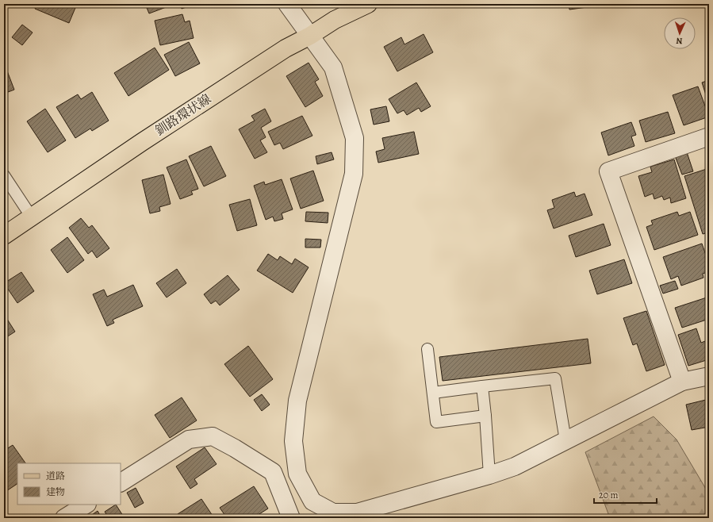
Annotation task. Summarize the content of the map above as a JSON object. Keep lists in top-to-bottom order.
{
  "streets": {
    "main road": ["釧路環状線"]
  },
  "legend": ["道路", "建物"],
  "scale_bar": "20 m",
  "north": "bottom"
}
